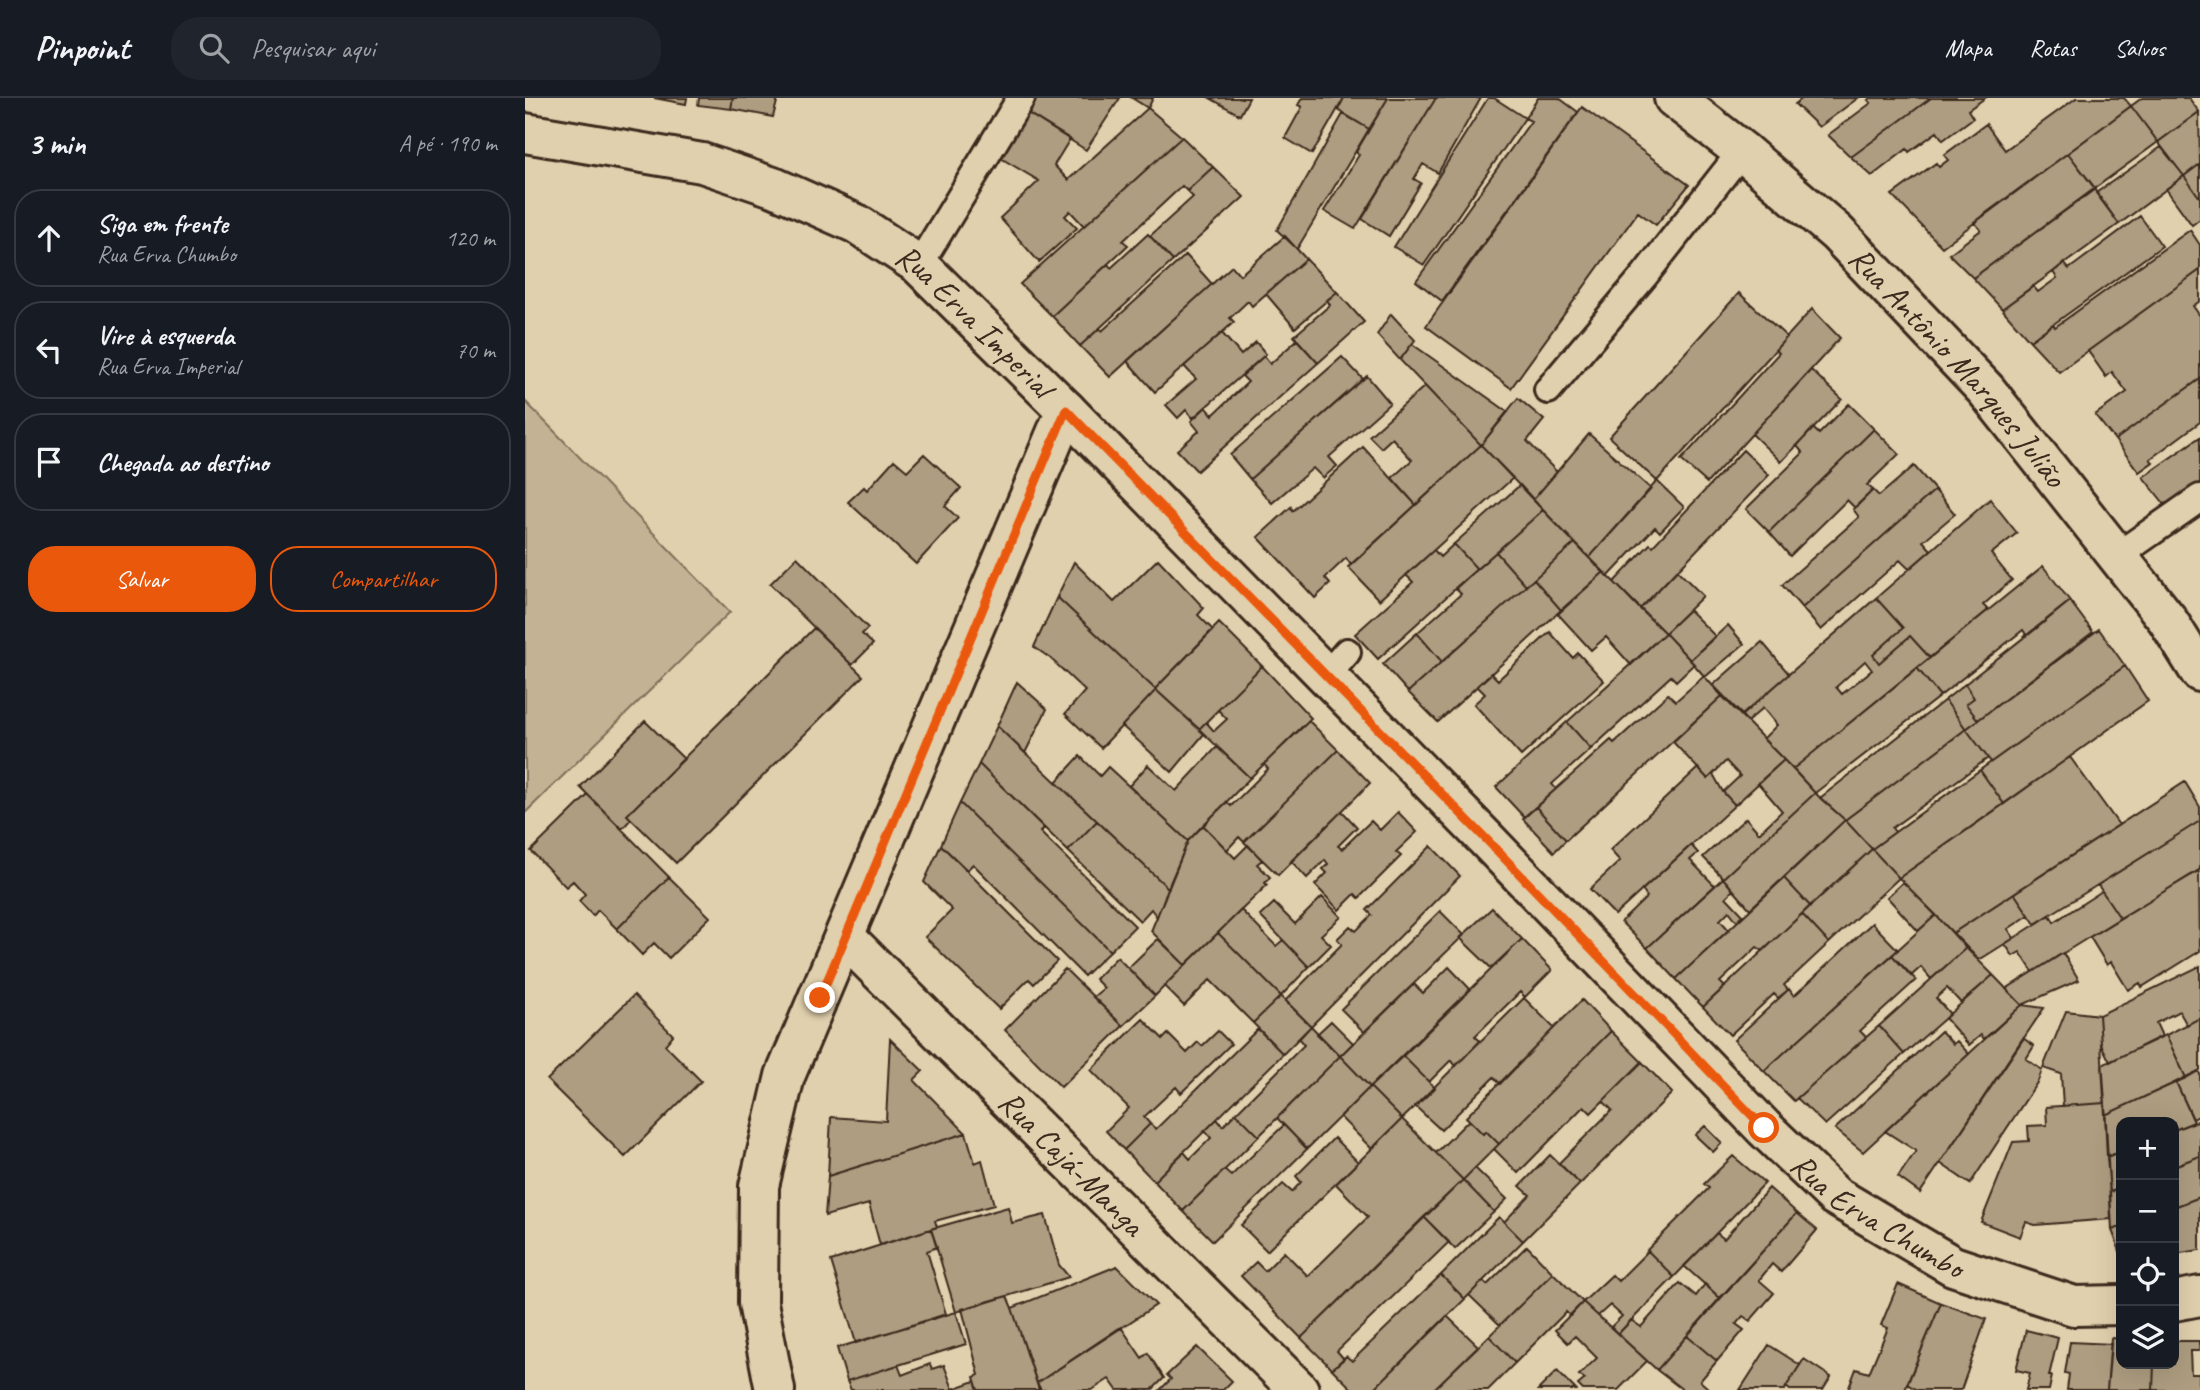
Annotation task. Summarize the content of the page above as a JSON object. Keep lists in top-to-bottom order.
{
  "streets": {
    "street": [
      "Rua Erva Imperial",
      "Rua Antônio Marques Julião",
      "Rua Cajá-Manga",
      "Rua Erva Chumbo"
    ]
  },
  "crossings": [
    ["Rua Erva Imperial", "Rua Cajá-Manga"],
    ["Rua Erva Imperial", "Rua Erva Chumbo"]
  ],
  "page": {
    "header": "Pinpoint",
    "search": "Pesquisar aqui",
    "nav": ["Mapa", "Rotas", "Salvos"],
    "heading": ["3 min", "A pé · 190 m"],
    "list": [
      ["Siga em frente", "Rua Erva Chumbo", "120 m"],
      ["Vire à esquerda", "Rua Erva Imperial", "70 m"],
      "Chegada ao destino"
    ],
    "buttons": ["Salvar", "Compartilhar"],
    "map_buttons": ["+", "−"]
  }
}
